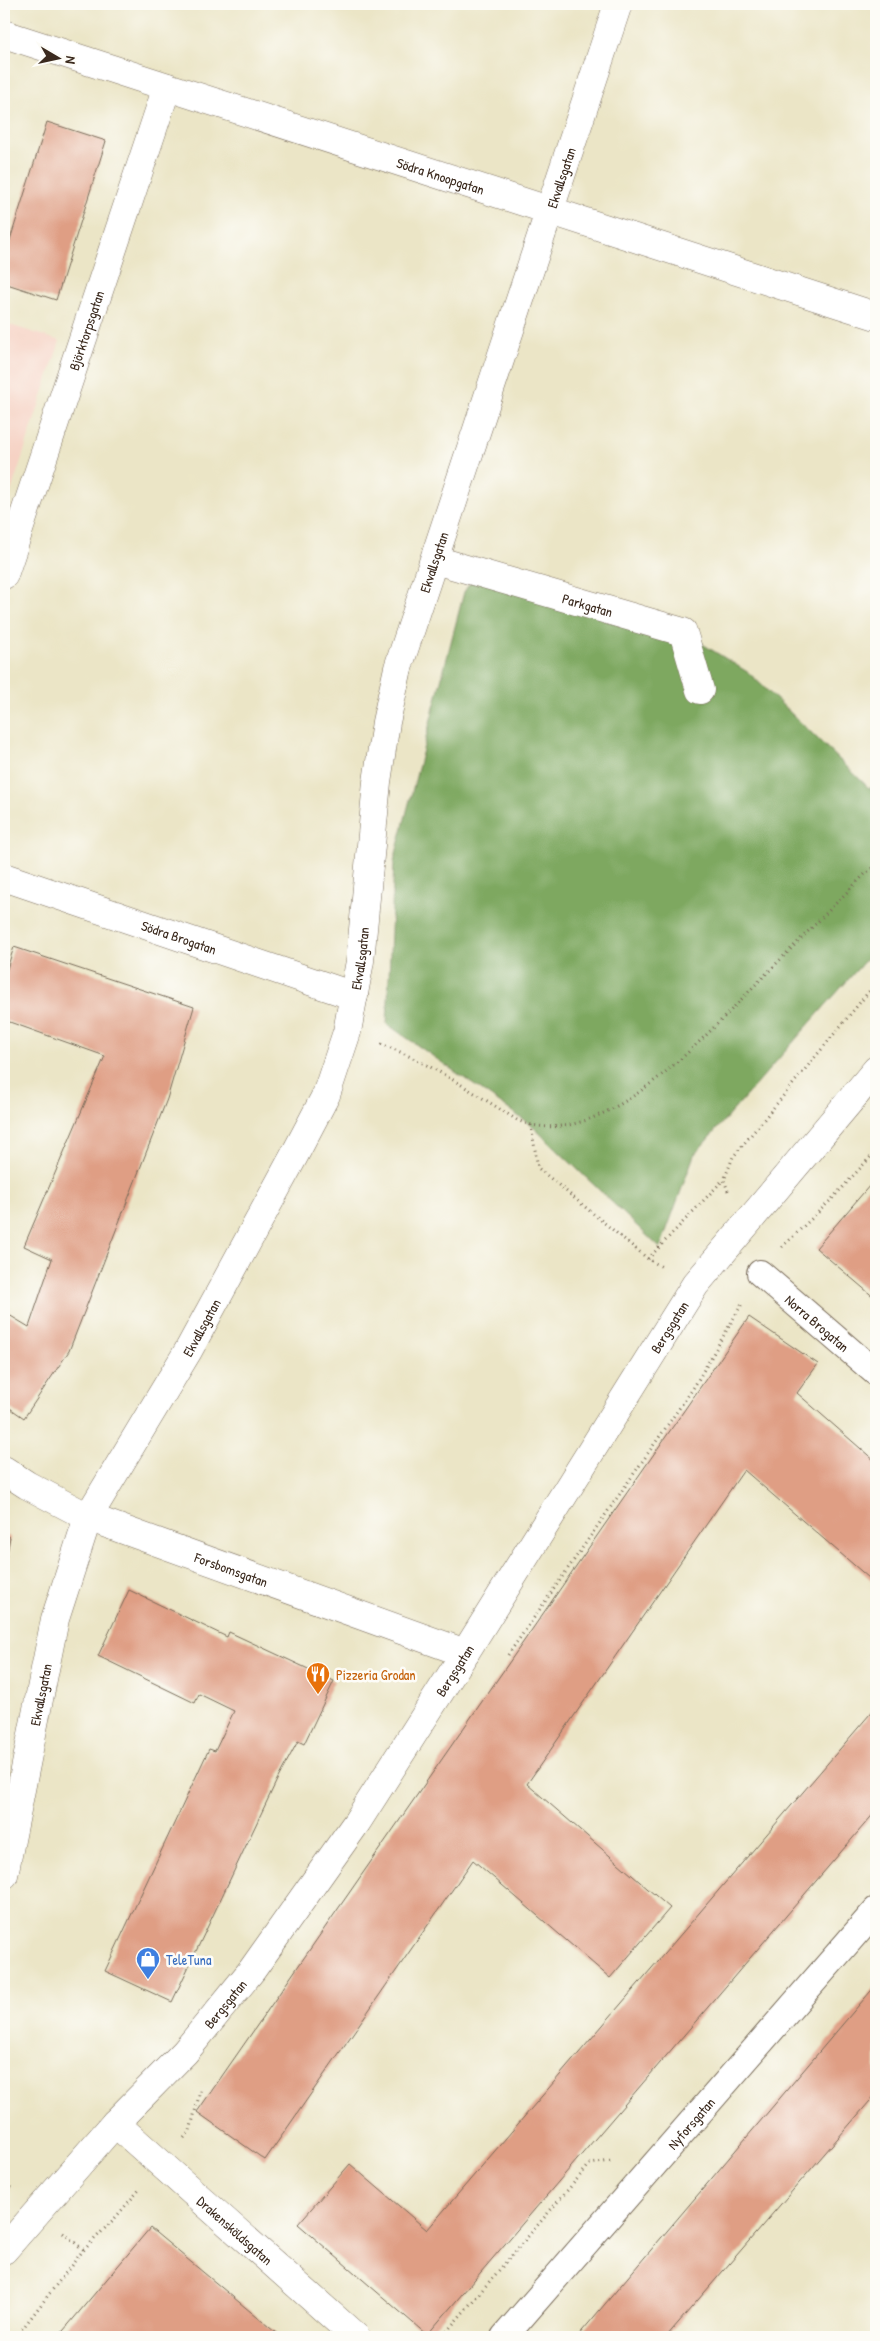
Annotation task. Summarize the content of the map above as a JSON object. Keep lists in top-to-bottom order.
{
  "streets": {
    "street": [
      "Södra Knoopgatan",
      "Ekvallsgatan",
      "Björktorpsgatan",
      "Parkgatan",
      "Södra Brogatan",
      "Norra Brogatan",
      "Bergsgatan",
      "Forsbomsgatan",
      "Nyforsgatan",
      "Drakensköldsgatan"
    ]
  },
  "crossings": [
    ["Södra Knoopgatan", "Ekvallsgatan"],
    ["Södra Knoopgatan", "Björktorpsgatan"],
    ["Ekvallsgatan", "Parkgatan"],
    ["Ekvallsgatan", "Södra Brogatan"],
    ["Ekvallsgatan", "Forsbomsgatan"],
    ["Bergsgatan", "Forsbomsgatan"],
    ["Bergsgatan", "Drakensköldsgatan"]
  ],
  "places": {
    "restaurant": ["Pizzeria Grodan"],
    "shop": ["TeleTuna"]
  },
  "north": "right"
}
